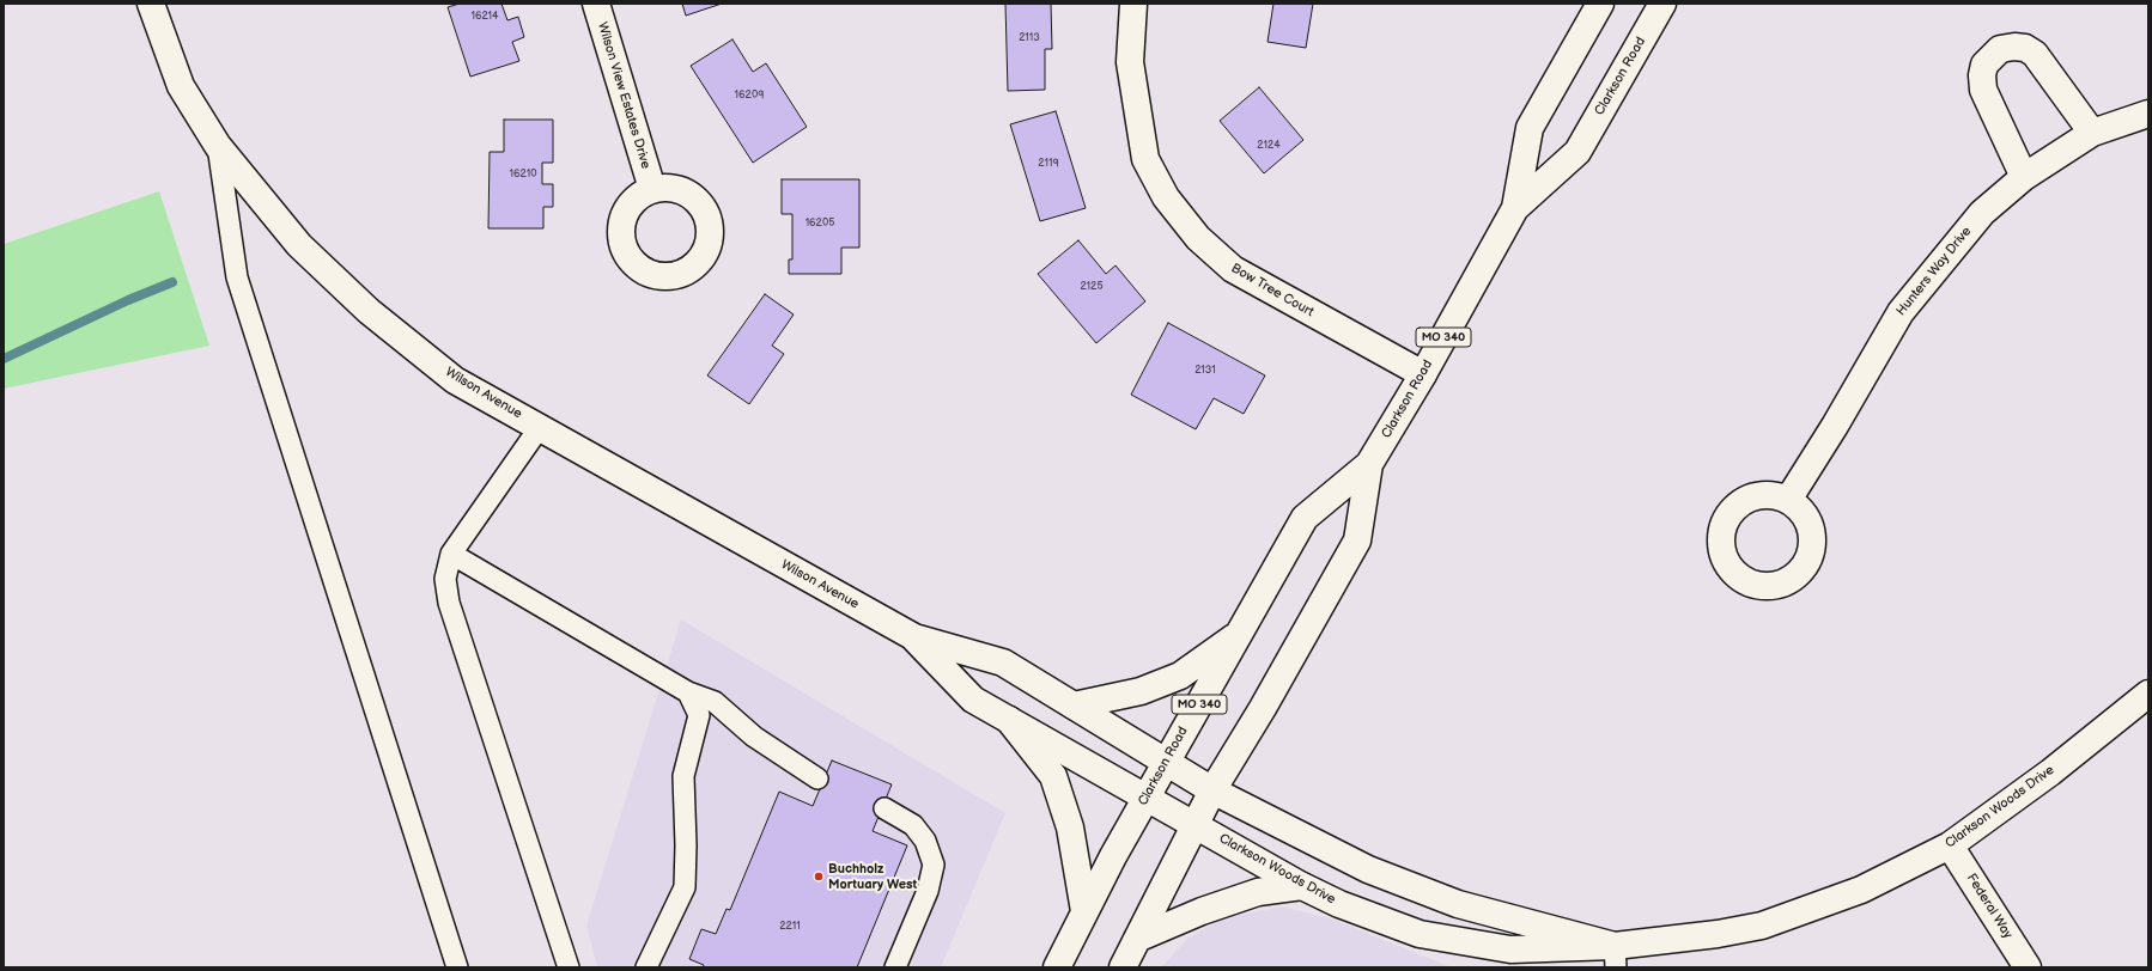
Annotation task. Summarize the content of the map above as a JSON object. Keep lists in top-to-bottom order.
{
  "streets": {
    "street": [
      "Clarkson Road",
      "Wilson View Estates Drive",
      "Hunters Way Drive",
      "Bow Tree Court",
      "MO 340",
      "Wilson Avenue",
      "Clarkson Woods Drive",
      "Federal Way"
    ]
  },
  "crossings": [
    ["Clarkson Road", "Bow Tree Court"],
    ["Clarkson Road", "Wilson Avenue"],
    ["Clarkson Road", "Clarkson Woods Drive"],
    ["Wilson Avenue", "Clarkson Woods Drive"],
    ["Clarkson Woods Drive", "Federal Way"]
  ],
  "places": ["Buchholz Mortuary West"],
  "house_numbers": [
    "16214",
    "2113",
    "16209",
    "2124",
    "2119",
    "16210",
    "16205",
    "2125",
    "2131",
    "2211"
  ]
}
